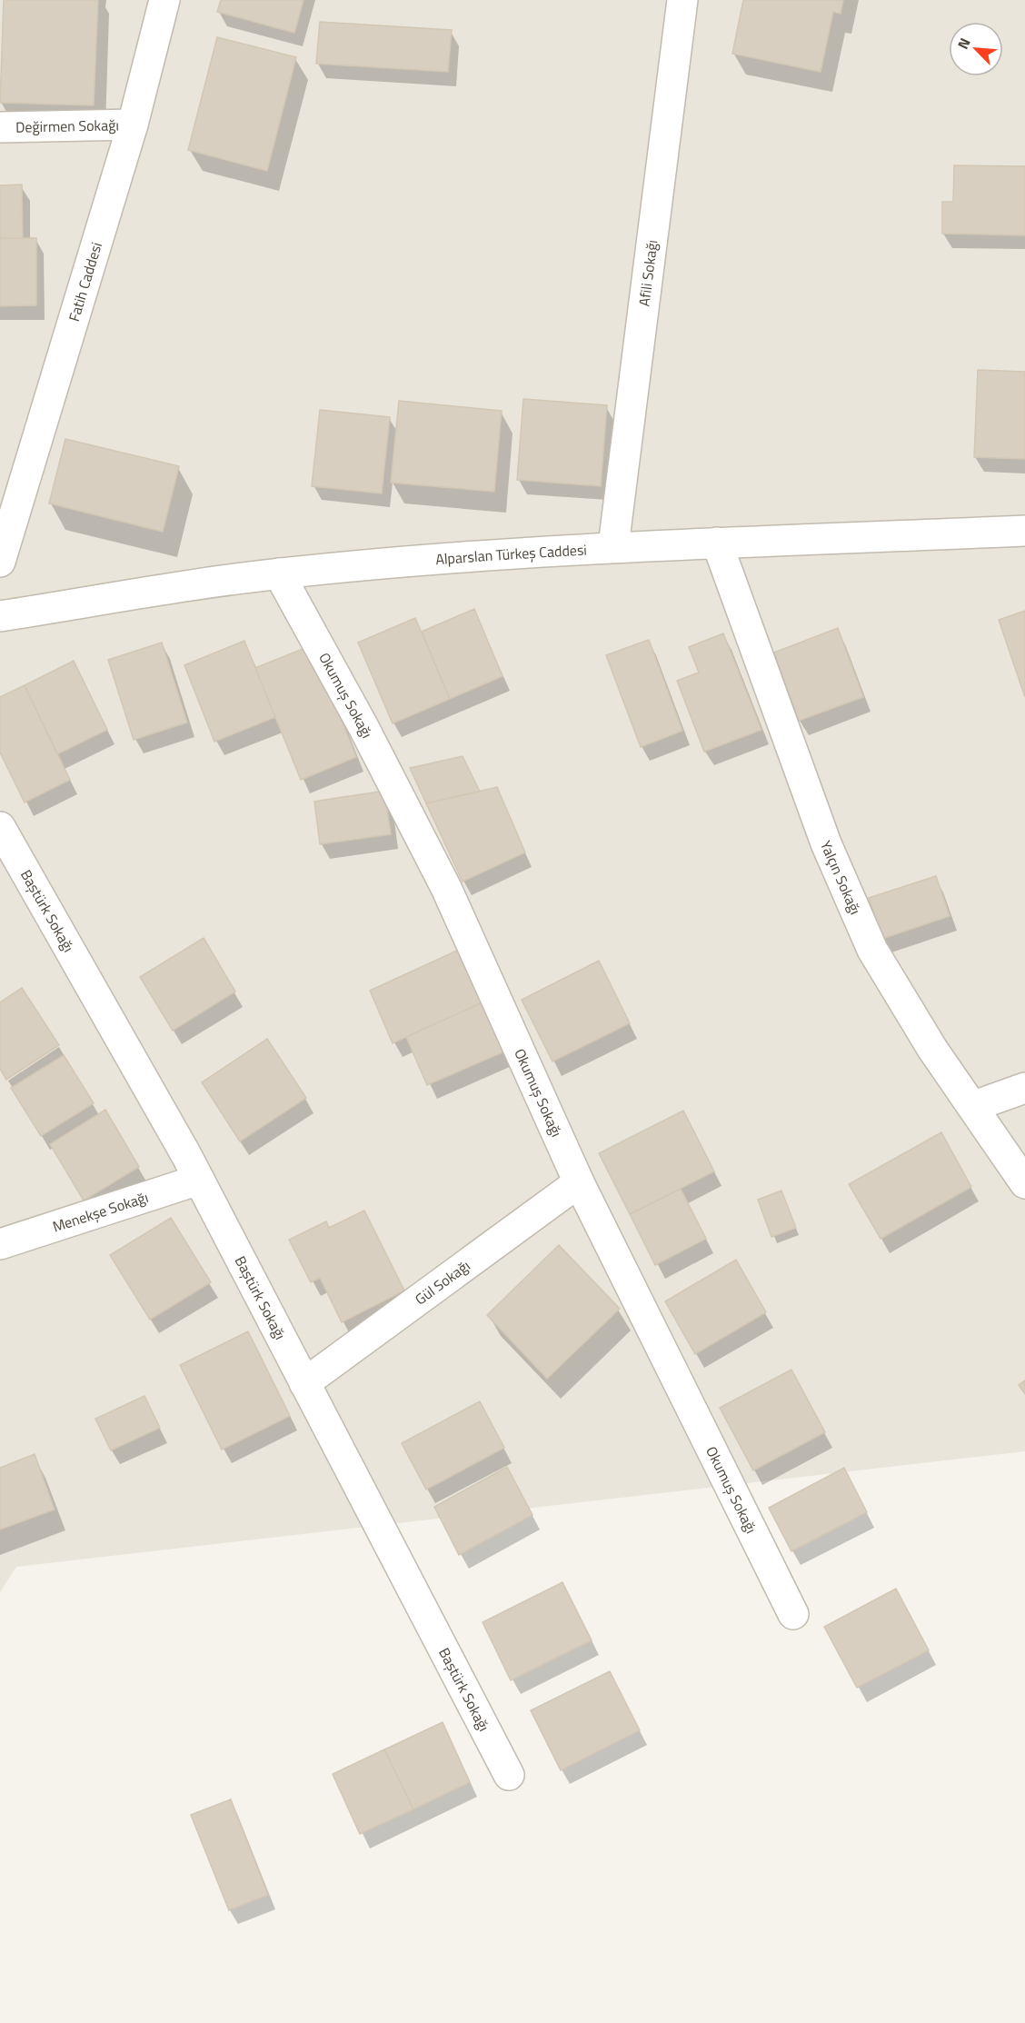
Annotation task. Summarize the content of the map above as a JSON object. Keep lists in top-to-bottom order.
{
  "streets": {
    "street": [
      "Değirmen Sokağı",
      "Afili Sokağı",
      "Fatih Caddesi",
      "Alparslan Türkeş Caddesi",
      "Okumuş Sokağı",
      "Yalçın Sokağı",
      "Baştürk Sokağı",
      "Menekşe Sokağı",
      "Gül Sokağı"
    ]
  },
  "crossings": [
    ["Değirmen Sokağı", "Fatih Caddesi"],
    ["Afili Sokağı", "Alparslan Türkeş Caddesi"],
    ["Alparslan Türkeş Caddesi", "Okumuş Sokağı"],
    ["Alparslan Türkeş Caddesi", "Yalçın Sokağı"],
    ["Okumuş Sokağı", "Gül Sokağı"],
    ["Baştürk Sokağı", "Menekşe Sokağı"],
    ["Baştürk Sokağı", "Gül Sokağı"]
  ],
  "north": "top left"
}
